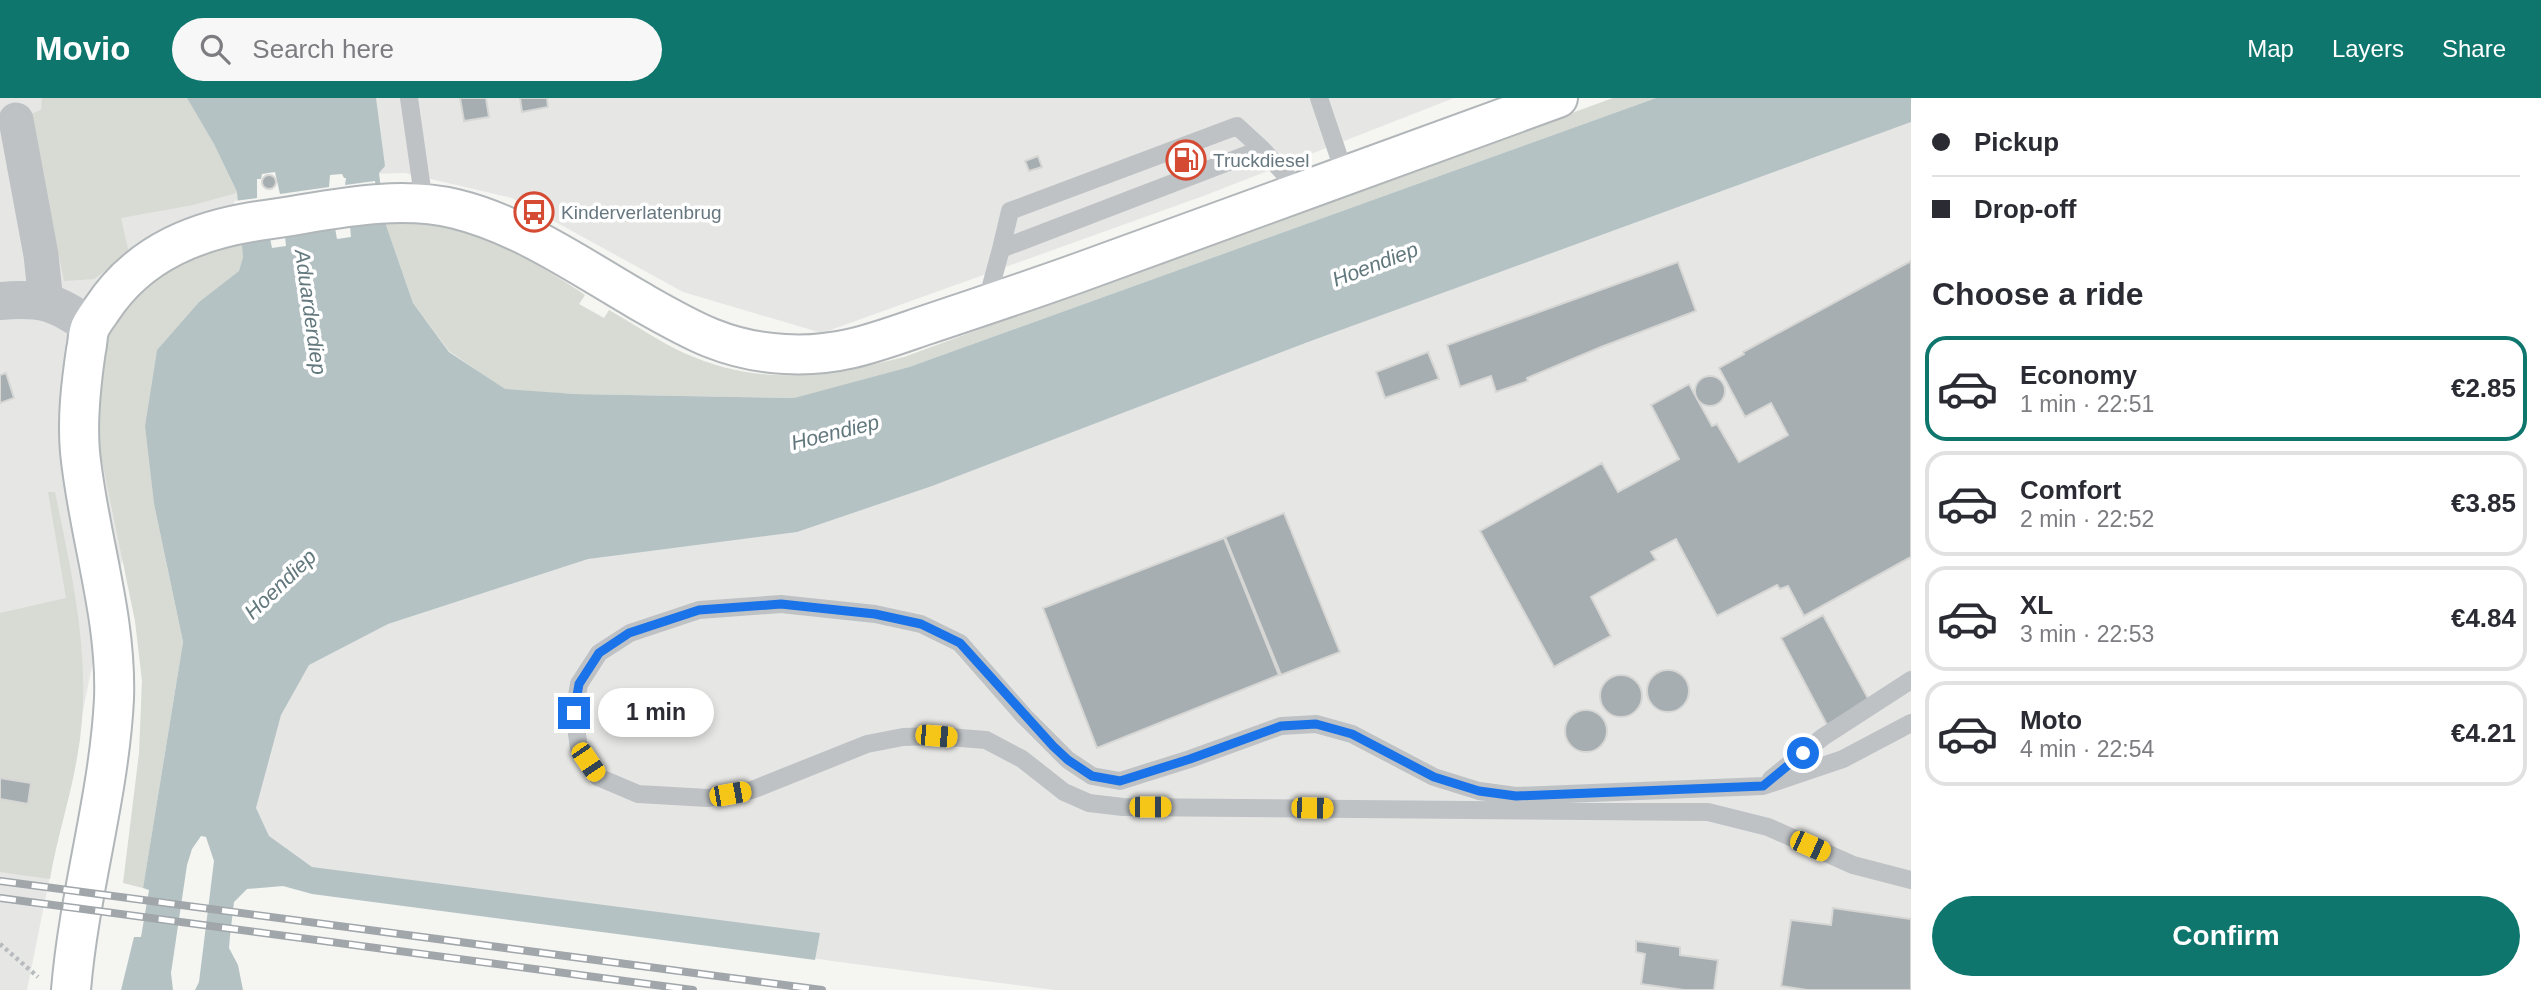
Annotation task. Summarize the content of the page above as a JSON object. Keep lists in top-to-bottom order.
{
  "water": ["Hoendiep", "Aduarderdiep"],
  "places": {
    "fuel station": ["Truckdiesel"],
    "bus stop": ["Kinderverlatenbrug"]
  },
  "page": {
    "header": "Movio",
    "search": "Search here",
    "nav": ["Map", "Layers", "Share"],
    "banner": ["Pickup", "Drop-off"],
    "heading": "Choose a ride",
    "list": [
      {
        "name": "Economy",
        "note": "1 min · 22:51",
        "value": "€2.85"
      },
      {
        "name": "Comfort",
        "note": "2 min · 22:52",
        "value": "€3.85"
      },
      {
        "name": "XL",
        "note": "3 min · 22:53",
        "value": "€4.84"
      },
      {
        "name": "Moto",
        "note": "4 min · 22:54",
        "value": "€4.21"
      }
    ],
    "bubble": "1 min",
    "buttons": "Confirm"
  }
}
